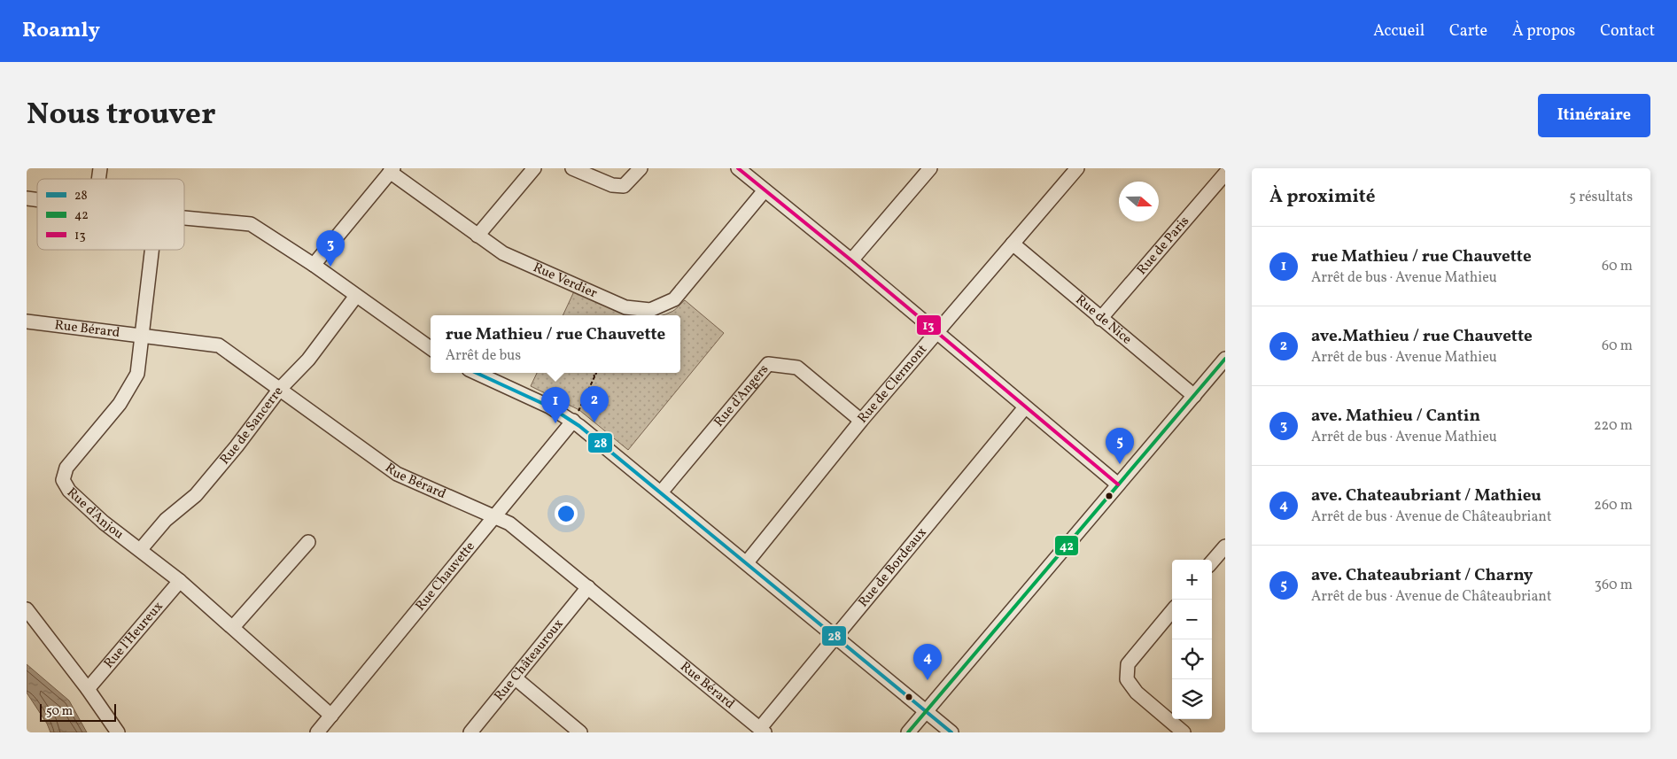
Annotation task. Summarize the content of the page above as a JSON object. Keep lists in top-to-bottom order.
{
  "streets": {
    "street": [
      "Rue de Paris",
      "Rue Verdier",
      "Rue de Nice",
      "Rue Bérard",
      "Rue de Clermont",
      "Rue d'Angers",
      "Rue de Sancerre",
      "Rue d'Anjou",
      "Rue de Bordeaux",
      "Rue Chauvette",
      "Rue l'Heureux",
      "Rue Châteauroux"
    ]
  },
  "crossings": [
    ["Rue de Paris", "Rue de Nice"],
    ["Rue de Nice", "Rue de Clermont"],
    ["Rue Bérard", "Rue de Sancerre"],
    ["Rue Bérard", "Rue d'Anjou"],
    ["Rue Bérard", "Rue de Bordeaux"],
    ["Rue Bérard", "Rue Chauvette"],
    ["Rue Bérard", "Rue Châteauroux"],
    ["Rue de Clermont", "Rue d'Angers"],
    ["Rue de Sancerre", "Rue d'Anjou"],
    ["Rue d'Anjou", "Rue Chauvette"],
    ["Rue d'Anjou", "Rue l'Heureux"]
  ],
  "lines": ["transit line 13", "transit line 42", "transit line 28"],
  "legend": ["28", "42", "13"],
  "scale_bar": "50 m",
  "north": "right",
  "page": {
    "header": "Roamly",
    "nav": [
      "Accueil",
      "Carte",
      "À propos",
      "Contact"
    ],
    "title": "Nous trouver",
    "buttons": "Itinéraire",
    "heading": ["À proximité", "5 résultats"],
    "list": [
      {
        "mark": "1",
        "name": "rue Mathieu / rue Chauvette",
        "note": "Arrêt de bus · Avenue Mathieu",
        "value": "60 m"
      },
      {
        "mark": "2",
        "name": "ave.Mathieu / rue Chauvette",
        "note": "Arrêt de bus · Avenue Mathieu",
        "value": "60 m"
      },
      {
        "mark": "3",
        "name": "ave. Mathieu / Cantin",
        "note": "Arrêt de bus · Avenue Mathieu",
        "value": "220 m"
      },
      {
        "mark": "4",
        "name": "ave. Chateaubriant / Mathieu",
        "note": "Arrêt de bus · Avenue de Châteaubriant",
        "value": "260 m"
      },
      {
        "mark": "5",
        "name": "ave. Chateaubriant / Charny",
        "note": "Arrêt de bus · Avenue de Châteaubriant",
        "value": "360 m"
      }
    ],
    "pins": [
      "3",
      "2",
      "1",
      "5",
      "4"
    ],
    "popup": ["rue Mathieu / rue Chauvette", "Arrêt de bus"],
    "map_buttons": ["+", "−"],
    "scale": "50 m"
  }
}
